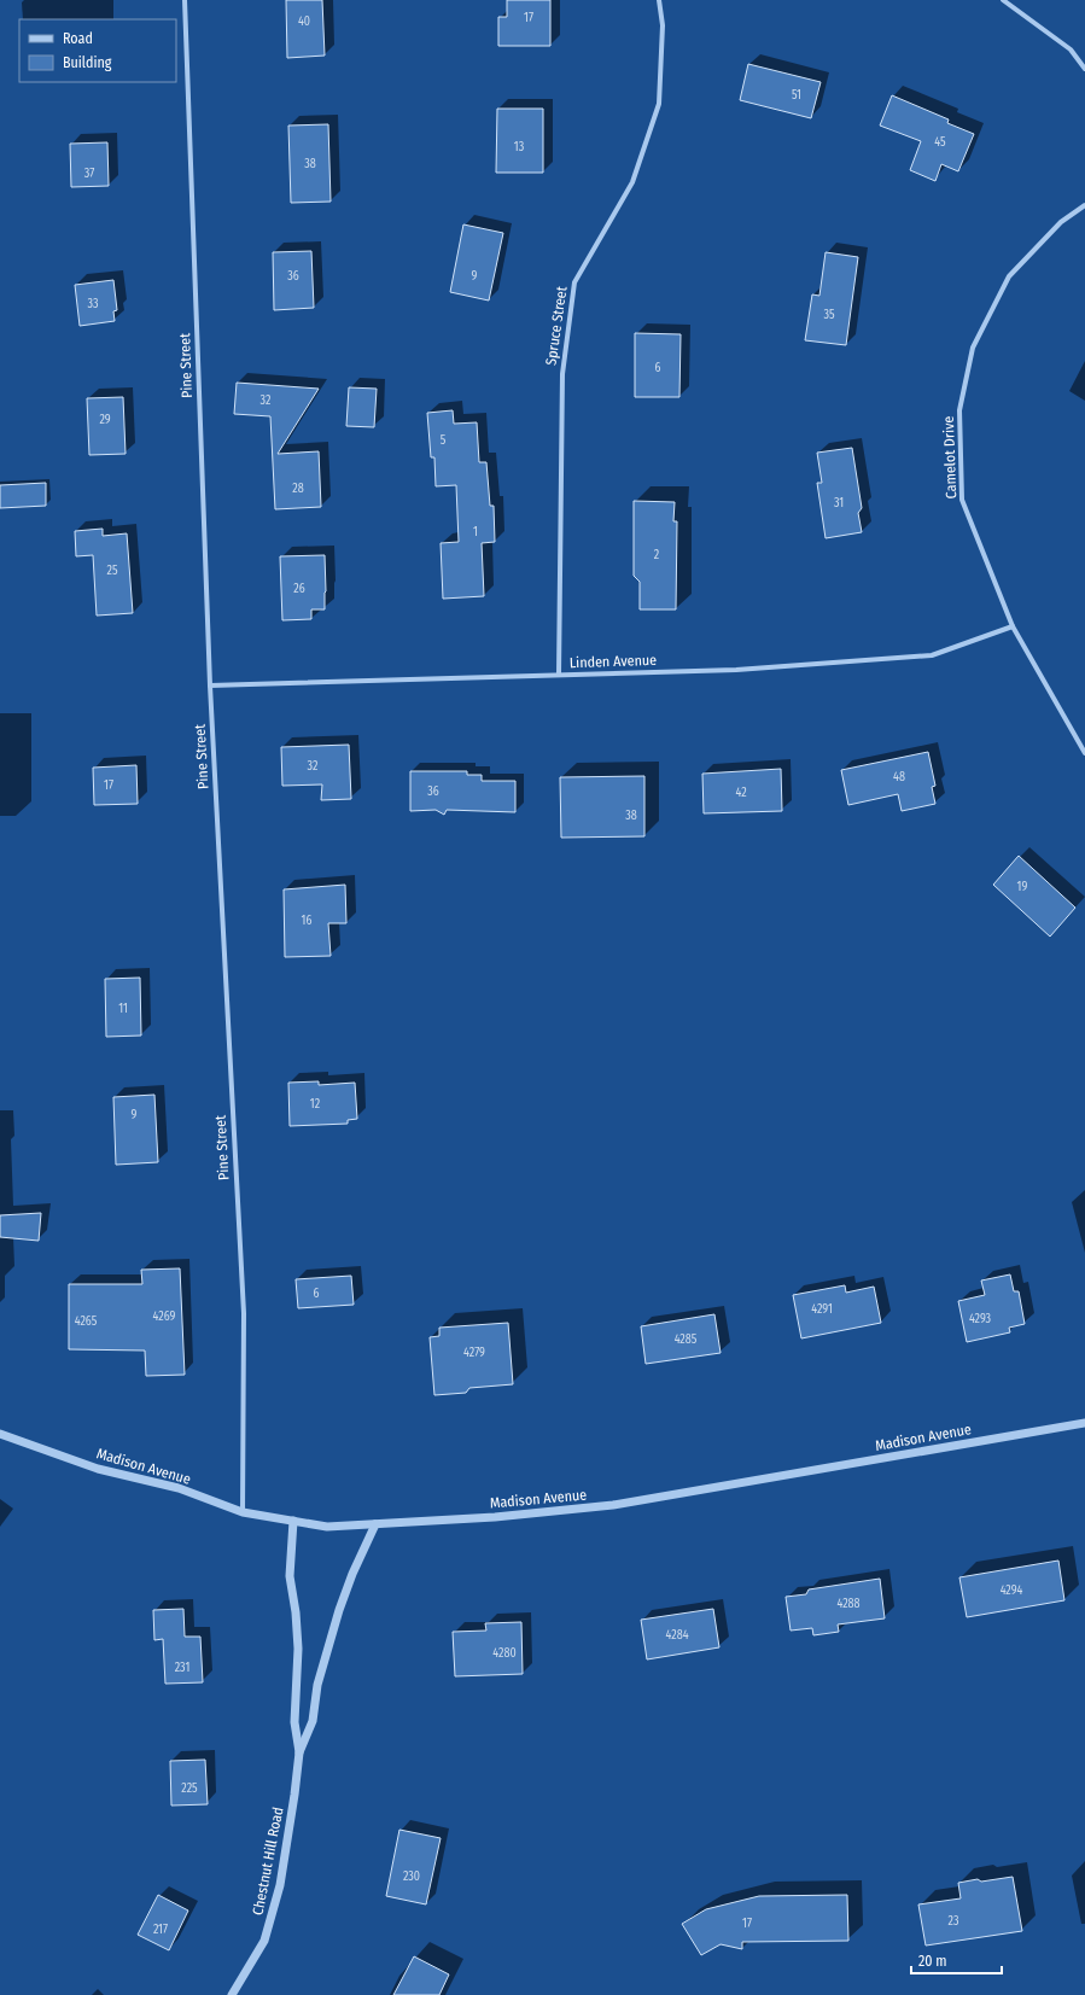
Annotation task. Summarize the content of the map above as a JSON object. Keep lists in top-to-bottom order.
{
  "streets": {
    "street": [
      "Spruce Street",
      "Pine Street",
      "Camelot Drive",
      "Linden Avenue",
      "Madison Avenue",
      "Chestnut Hill Road"
    ]
  },
  "crossings": [
    ["Spruce Street", "Linden Avenue"],
    ["Pine Street", "Linden Avenue"],
    ["Pine Street", "Madison Avenue"],
    ["Camelot Drive", "Linden Avenue"],
    ["Madison Avenue", "Chestnut Hill Road"]
  ],
  "house_numbers": [
    "17",
    "40",
    "51",
    "45",
    "13",
    "38",
    "37",
    "36",
    "9",
    "33",
    "35",
    "6",
    "32",
    "29",
    "5",
    "28",
    "31",
    "1",
    "2",
    "25",
    "26",
    "32",
    "48",
    "17",
    "36",
    "42",
    "38",
    "19",
    "16",
    "11",
    "12",
    "9",
    "6",
    "4291",
    "4269",
    "4293",
    "4265",
    "4285",
    "4279",
    "4294",
    "4288",
    "4284",
    "4280",
    "231",
    "225",
    "230",
    "23",
    "17",
    "217"
  ],
  "legend": ["Road", "Building"],
  "scale_bar": "20 m"
}
